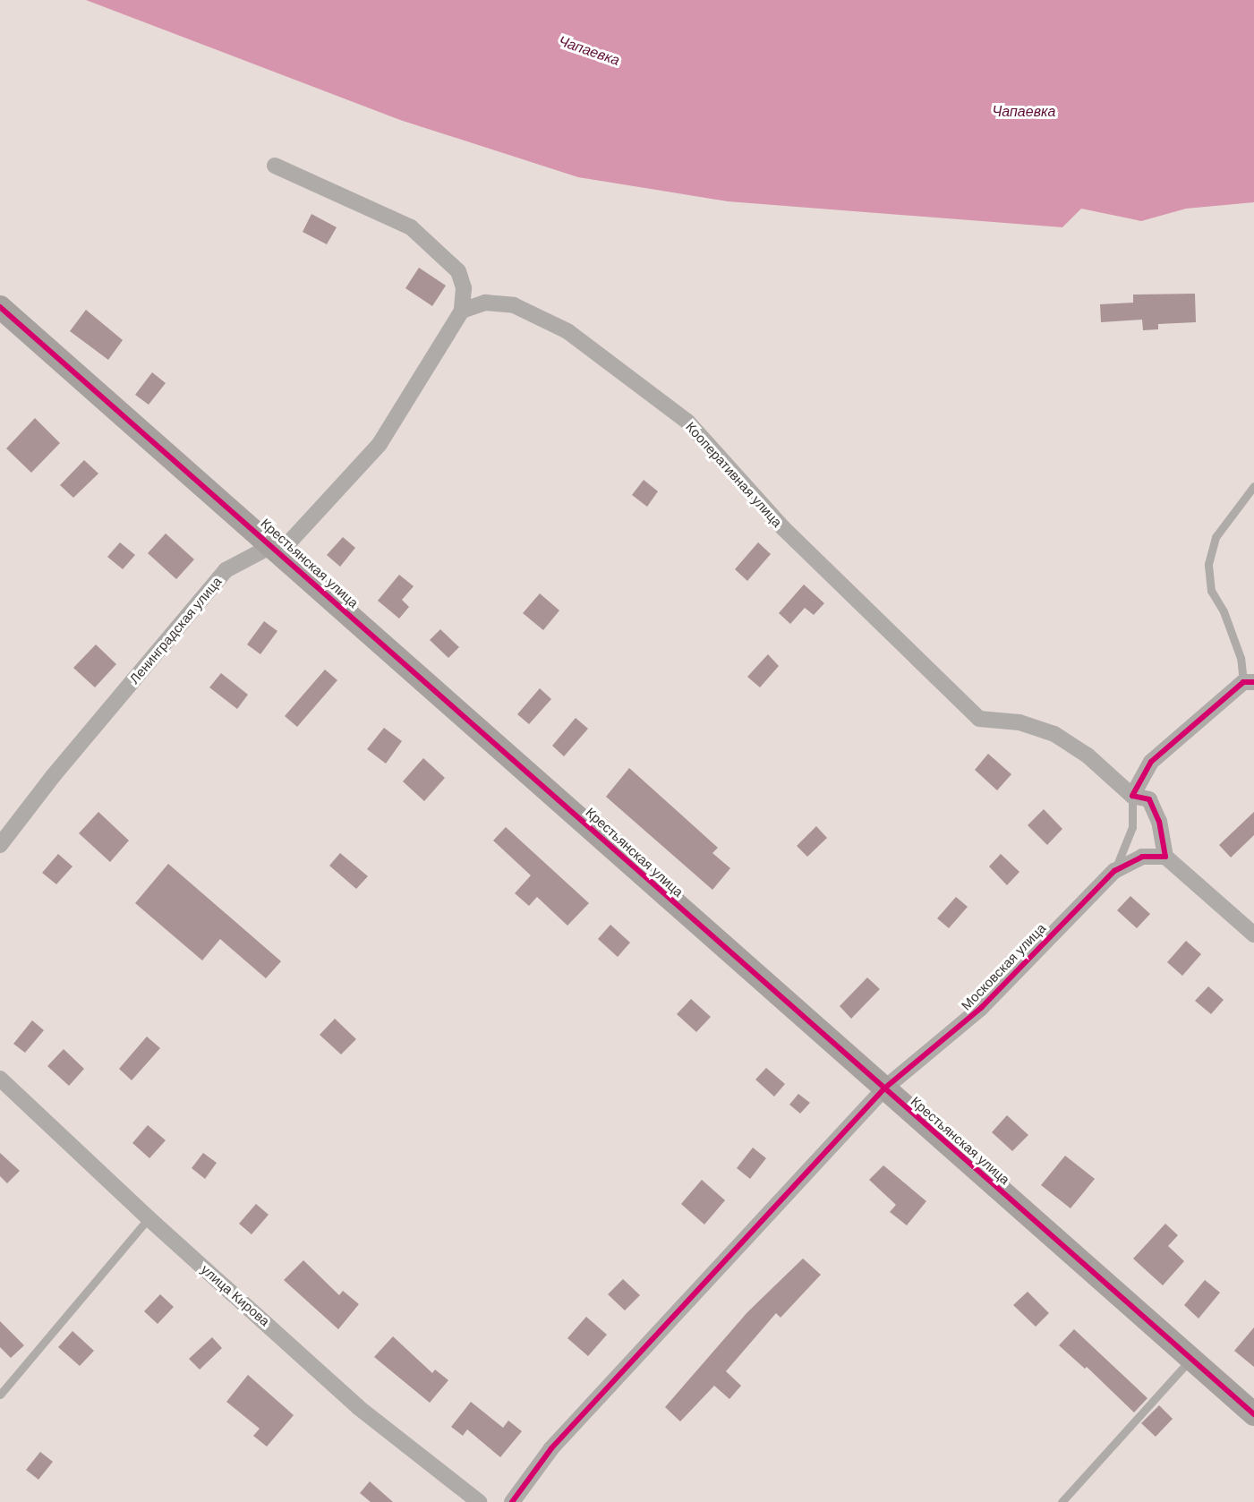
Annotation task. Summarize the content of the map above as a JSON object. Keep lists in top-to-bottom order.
{
  "streets": {
    "street": [
      "Кооперативная улица",
      "Крестьянская улица",
      "Ленинградская улица",
      "Московская улица",
      "улица Кирова"
    ]
  },
  "crossings": [
    ["Кооперативная улица", "Ленинградская улица"],
    ["Крестьянская улица", "Ленинградская улица"],
    ["Крестьянская улица", "Московская улица"]
  ],
  "water": ["Чапаевка"]
}
